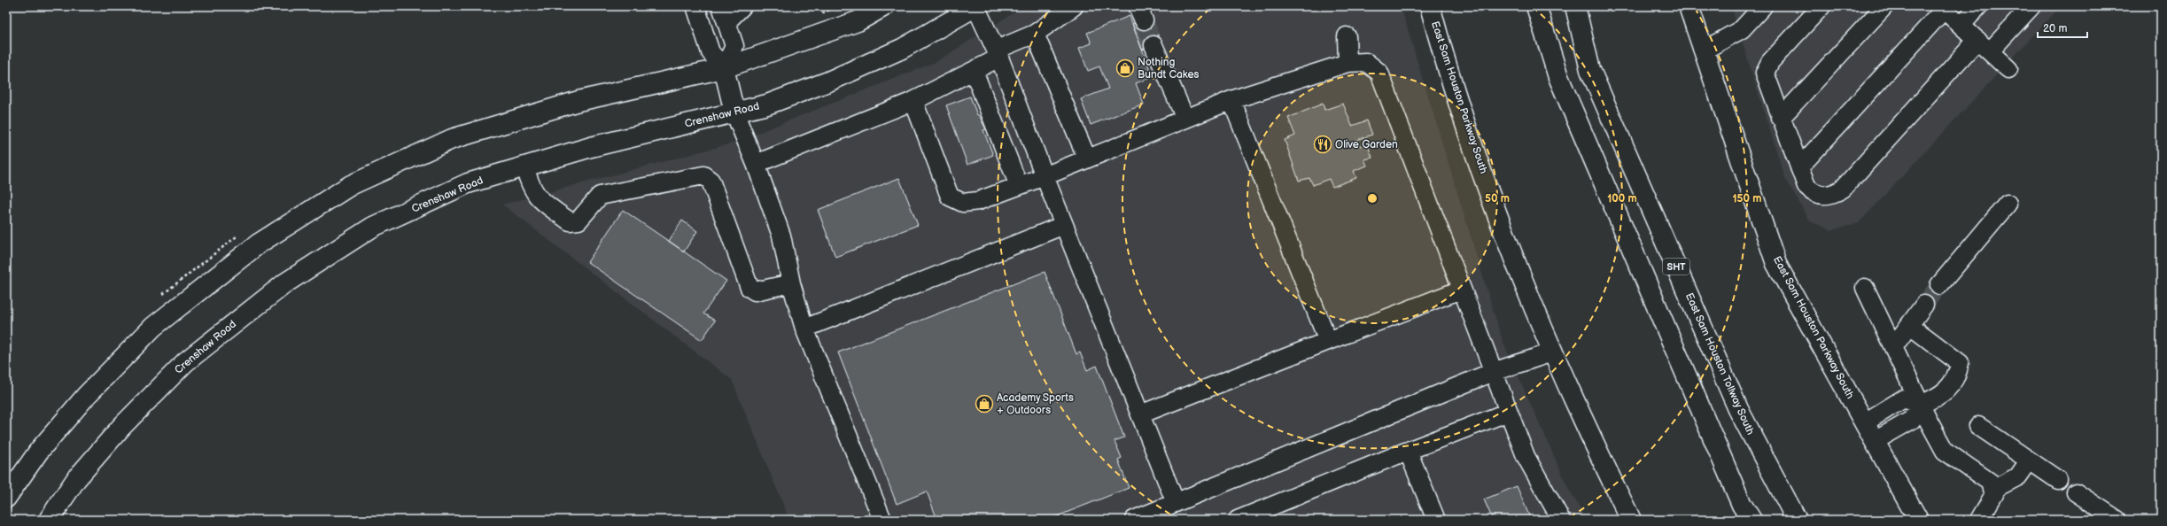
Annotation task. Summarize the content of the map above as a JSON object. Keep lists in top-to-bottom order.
{
  "streets": {
    "main road": [
      "East Sam Houston Parkway South",
      "Crenshaw Road",
      "SHT",
      "East Sam Houston Tollway South"
    ]
  },
  "places": {
    "shop": ["Nothing Bundt Cakes", "Academy Sports + Outdoors"],
    "restaurant": ["Olive Garden"]
  },
  "scale_bar": "20 m",
  "rings": ["50 m", "100 m", "150 m"]
}
